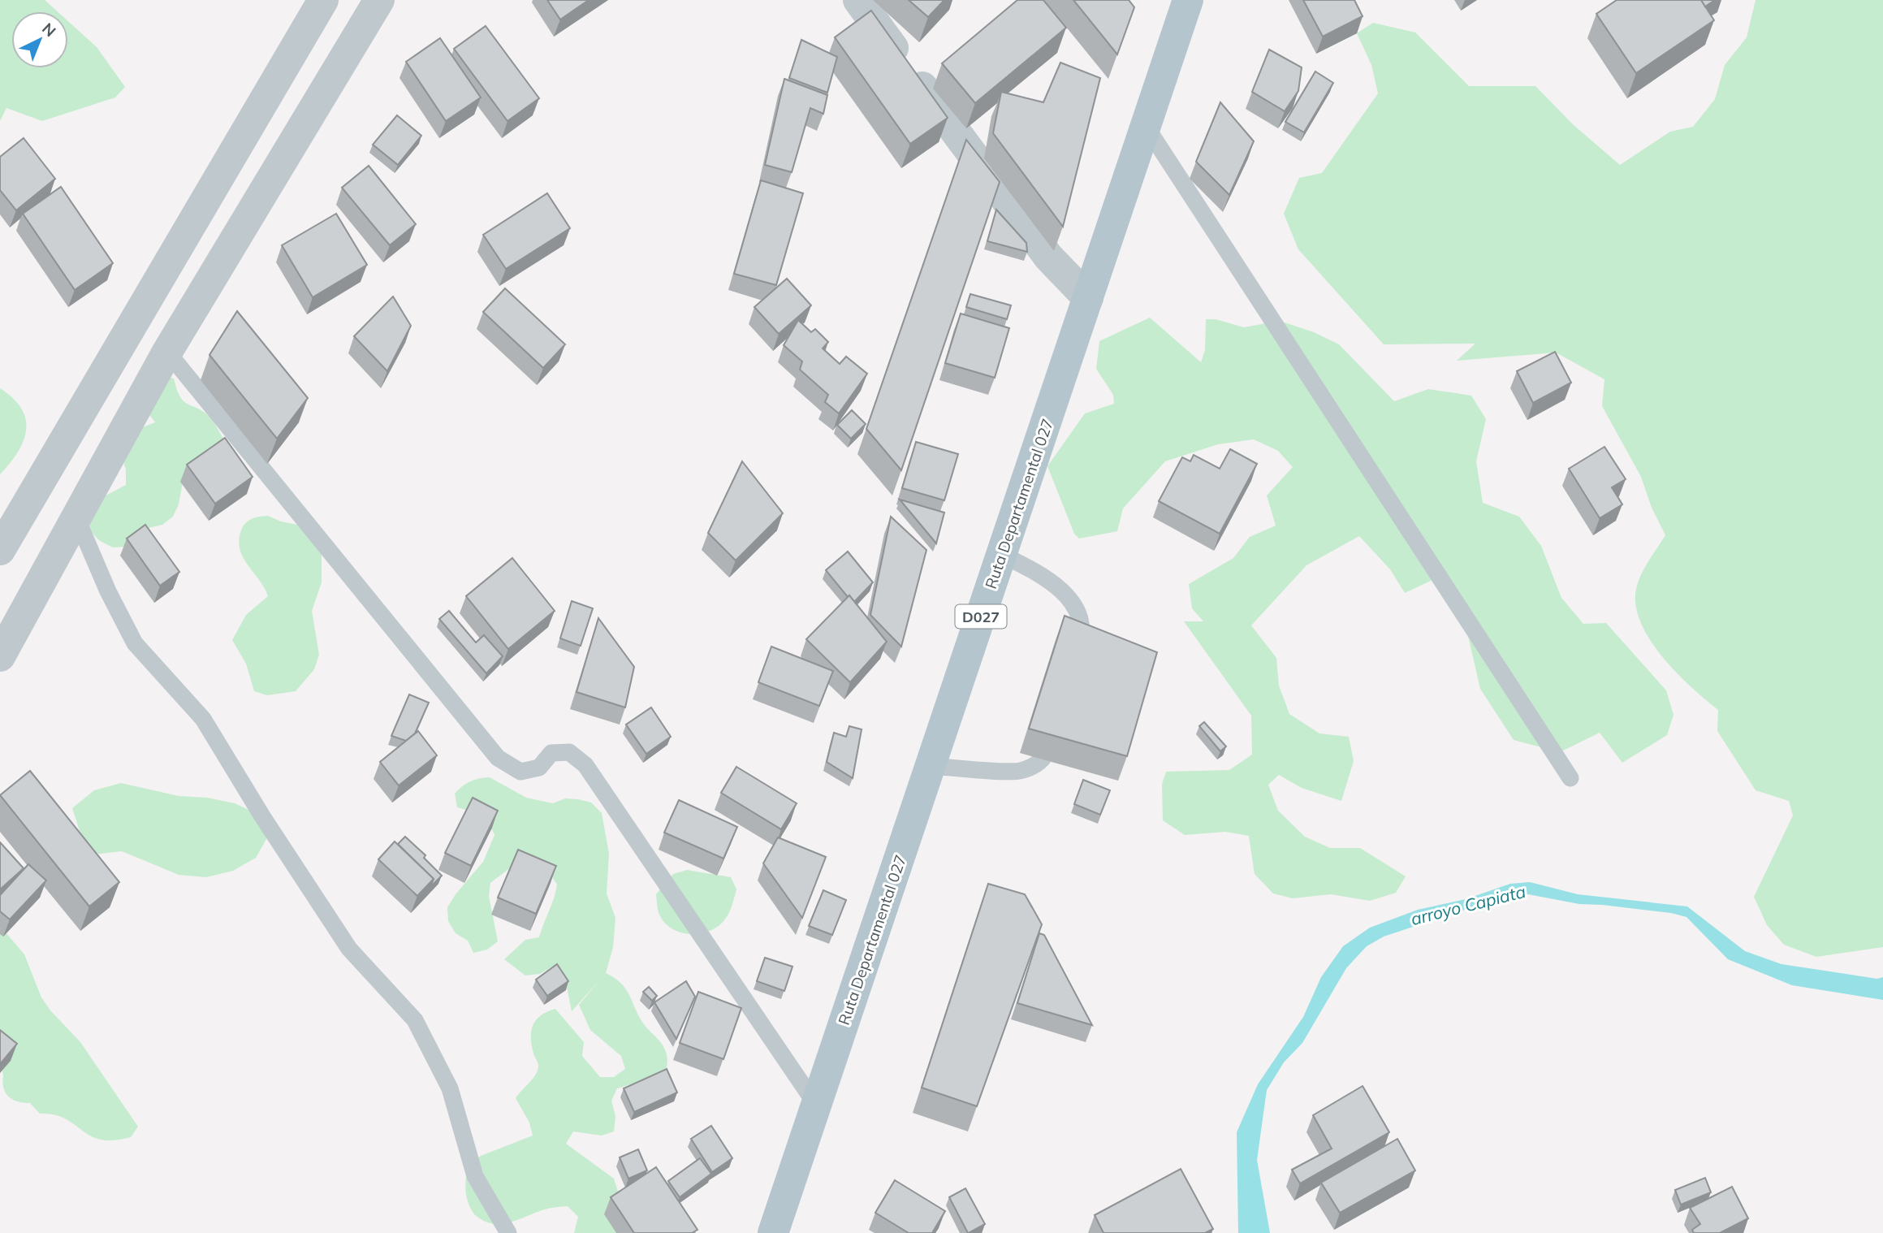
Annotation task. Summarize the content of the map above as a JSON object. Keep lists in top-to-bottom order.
{
  "streets": {
    "main road": ["Ruta Departamental 027", "D027"]
  },
  "water": ["arroyo Capiata"],
  "north": "top right"
}
